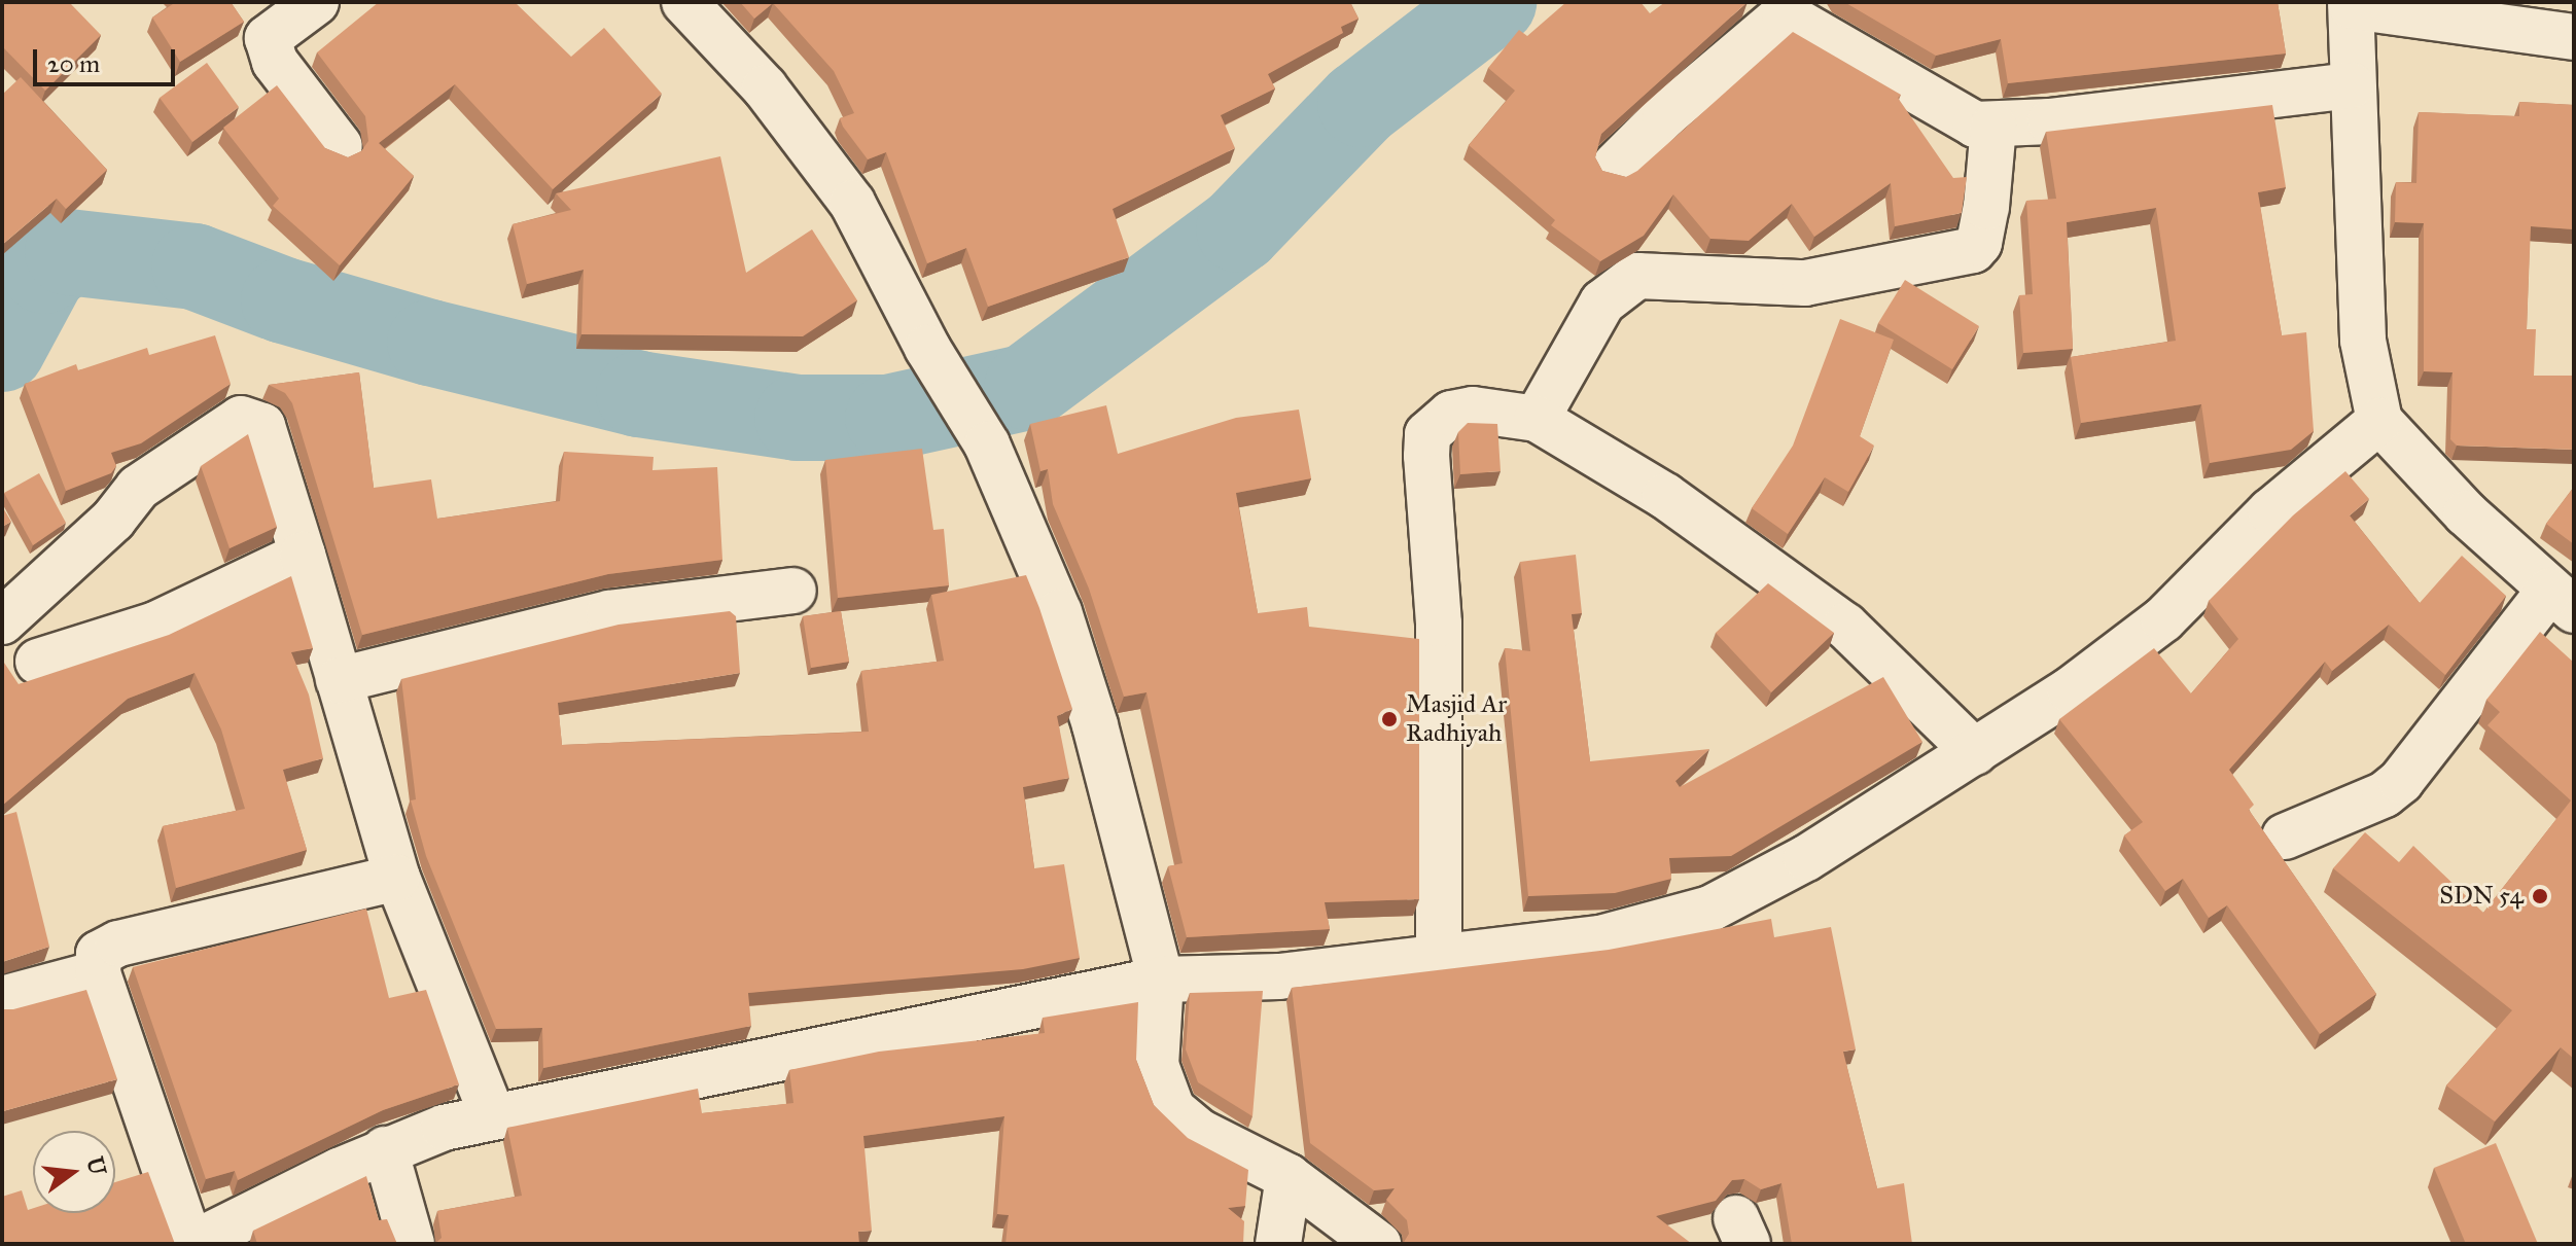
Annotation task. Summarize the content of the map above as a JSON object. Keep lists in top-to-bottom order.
{
  "places": ["Masjid Ar Radhiyah", "SDN 54"],
  "scale_bar": "20 m",
  "north": "right"
}
